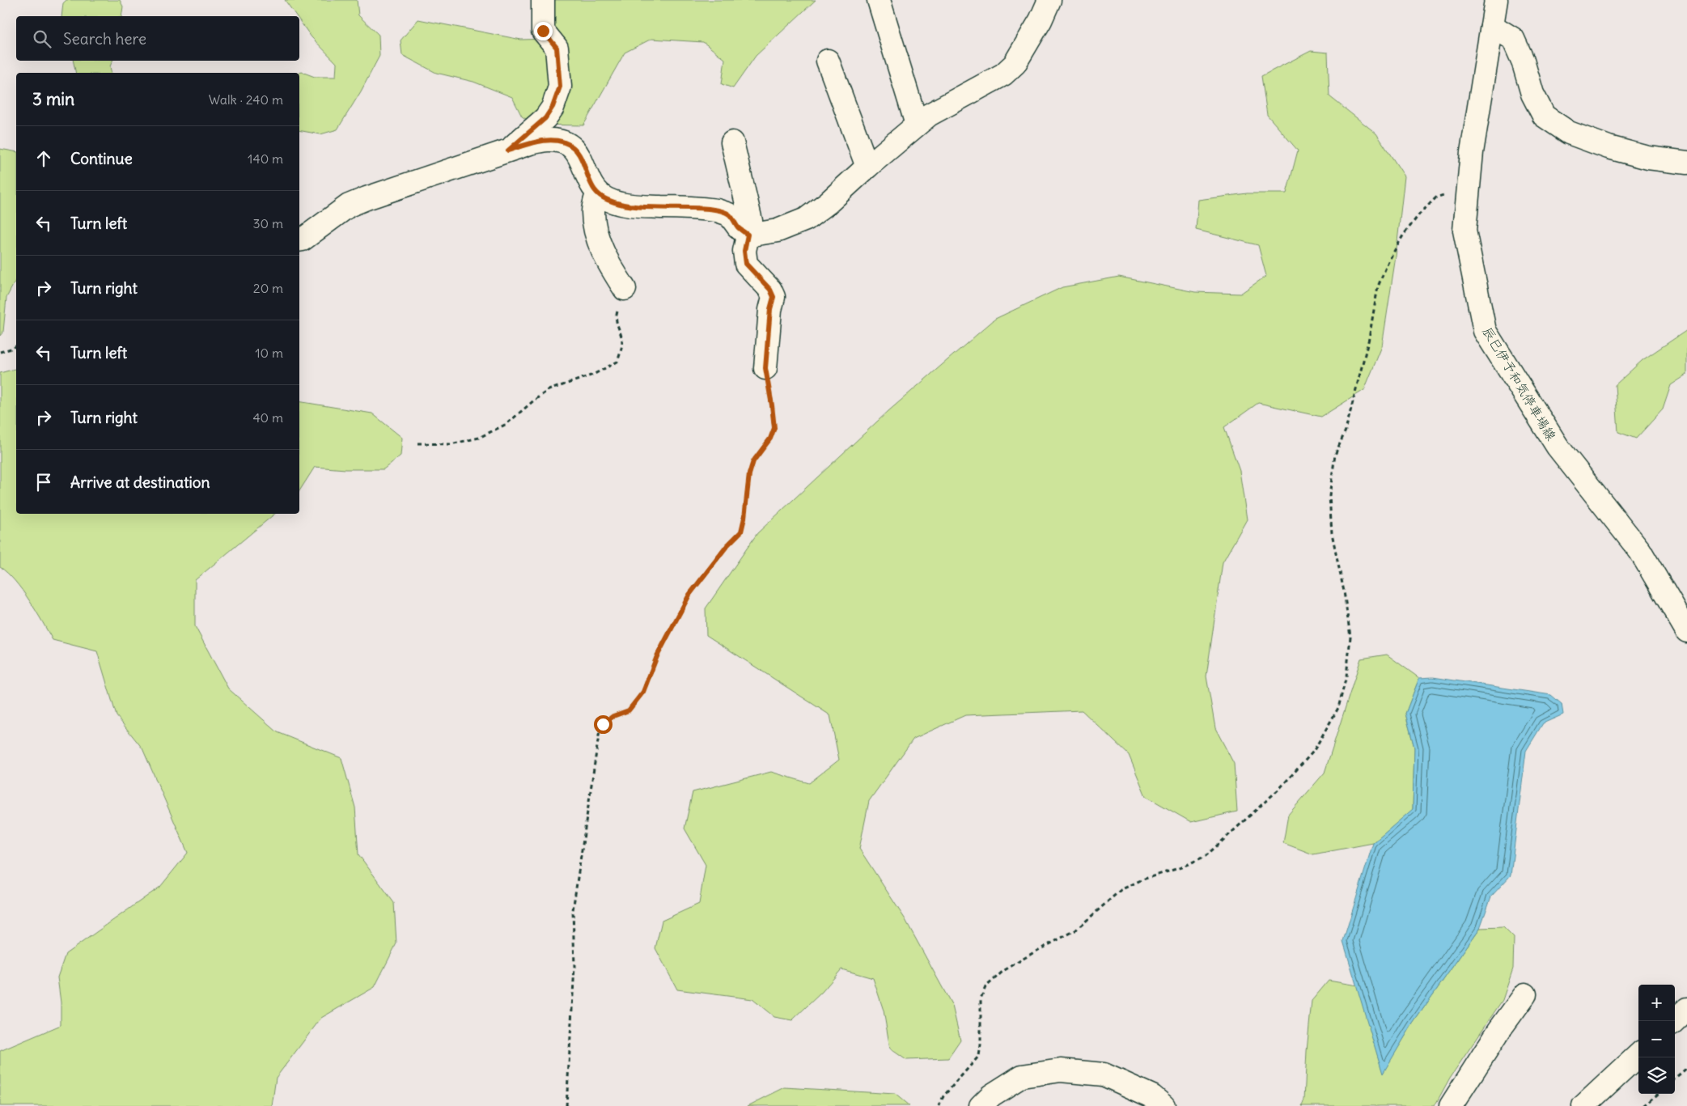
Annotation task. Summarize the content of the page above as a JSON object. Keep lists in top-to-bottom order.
{
  "streets": {
    "street": ["辰巳伊予和気停車場線"]
  },
  "page": {
    "search": "Search here",
    "heading": ["3 min", "Walk · 240 m"],
    "list": [
      ["Continue", "140 m"],
      ["Turn left", "30 m"],
      ["Turn right", "20 m"],
      ["Turn left", "10 m"],
      ["Turn right", "40 m"],
      "Arrive at destination"
    ],
    "map_buttons": ["+", "−"]
  }
}
